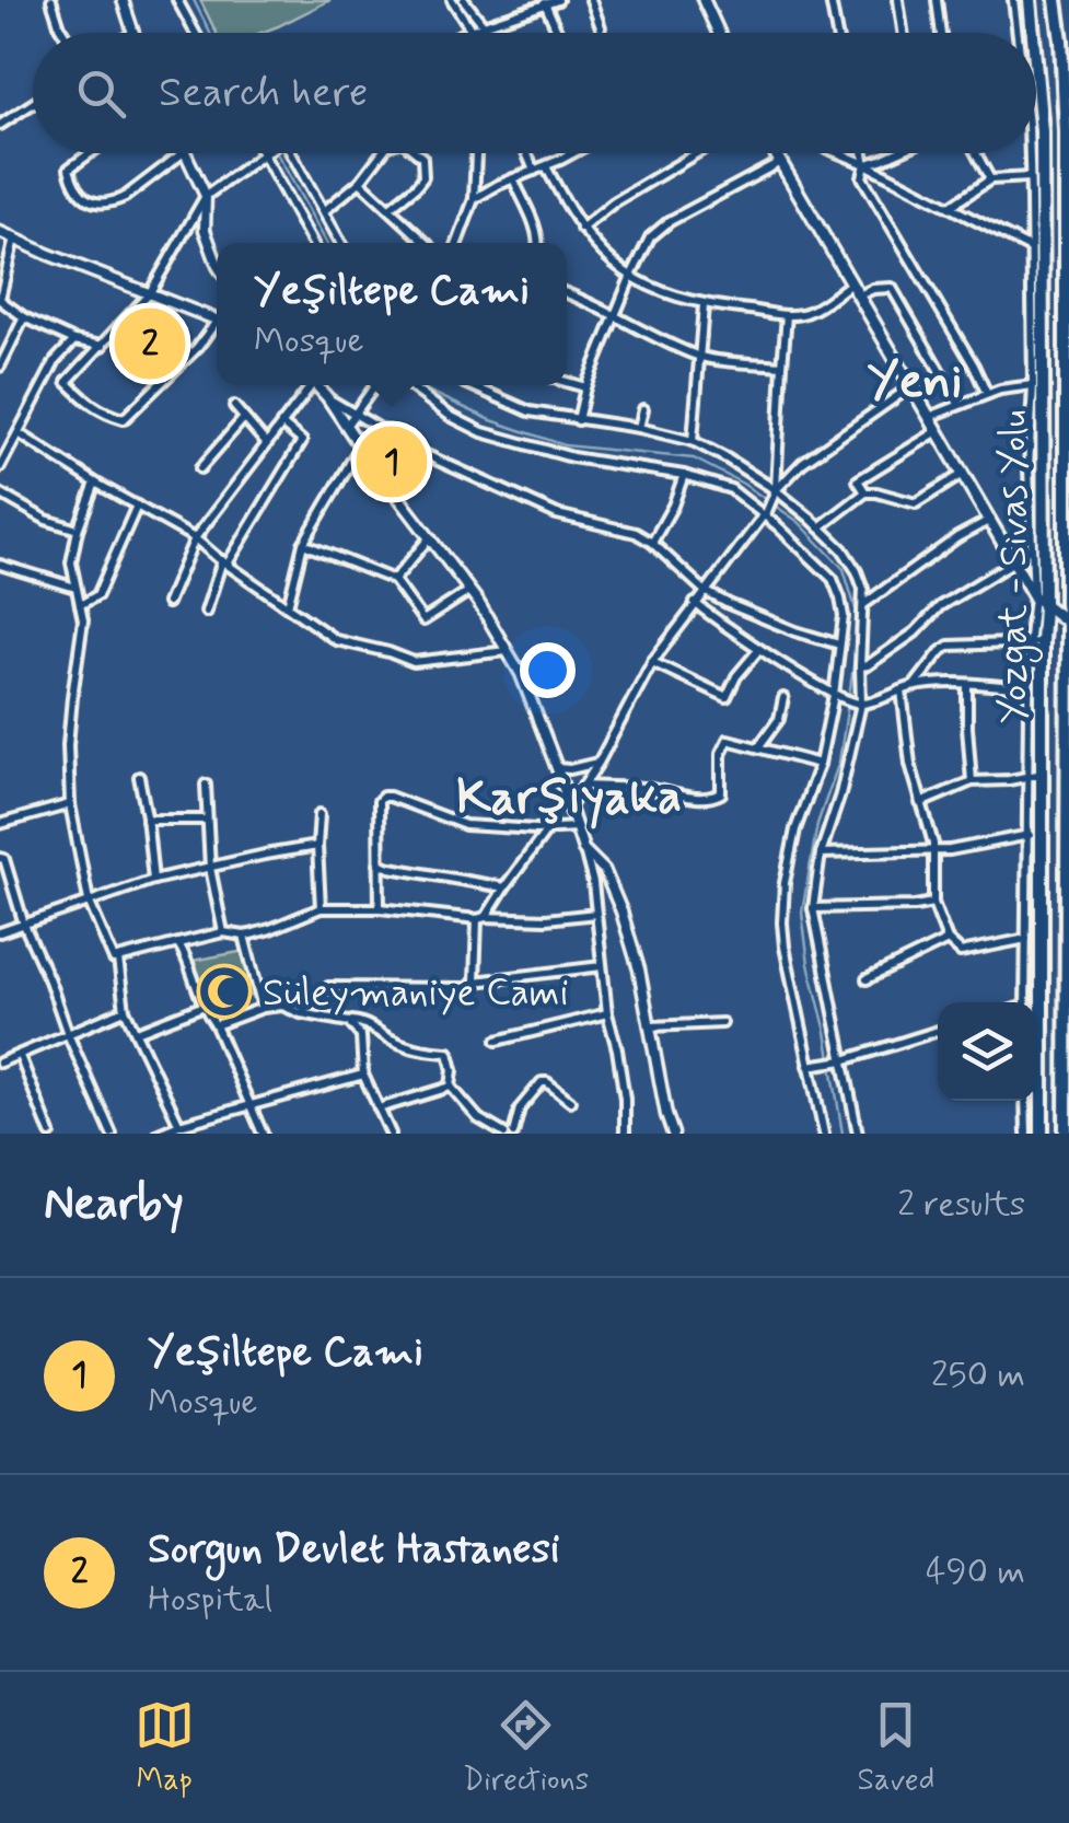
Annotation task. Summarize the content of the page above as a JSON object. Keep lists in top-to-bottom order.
{
  "streets": {
    "highway": ["Yozgat - Sivas Yolu"]
  },
  "districts": ["Yeni", "Karşıyaka"],
  "places": {
    "mosque": ["Süleymaniye Cami"]
  },
  "page": {
    "search": "Search here",
    "popup": ["Yeşiltepe Cami", "Mosque"],
    "pins": ["2", "1"],
    "heading": ["Nearby", "2 results"],
    "list": [
      {
        "mark": "1",
        "name": "Yeşiltepe Cami",
        "note": "Mosque",
        "value": "250 m"
      },
      {
        "mark": "2",
        "name": "Sorgun Devlet Hastanesi",
        "note": "Hospital",
        "value": "490 m"
      }
    ],
    "nav": ["Map", "Directions", "Saved"]
  }
}
